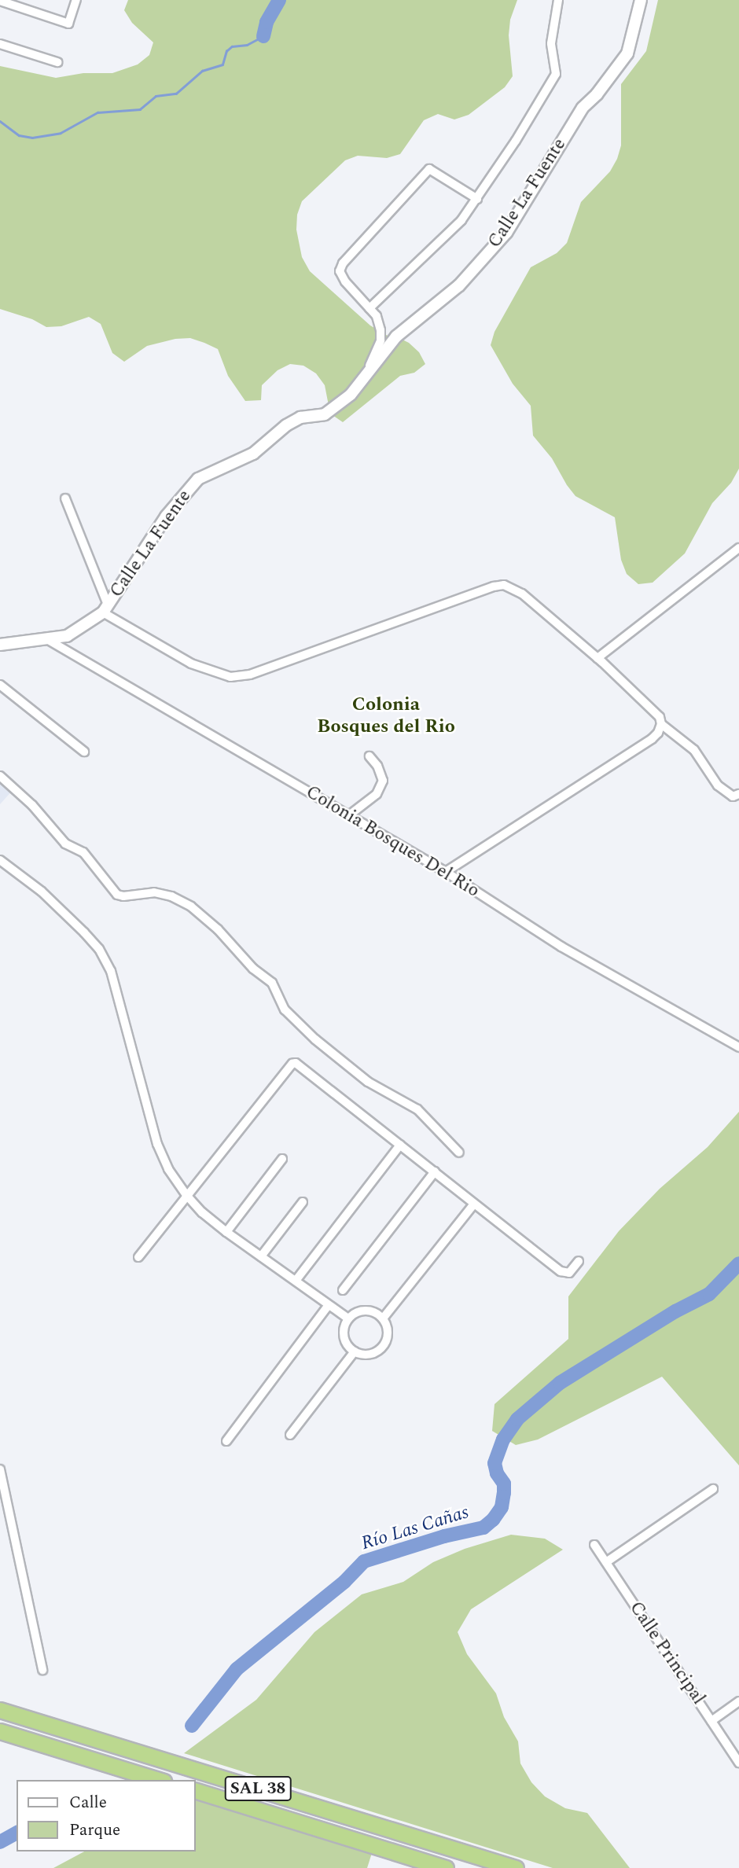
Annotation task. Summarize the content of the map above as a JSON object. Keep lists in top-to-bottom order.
{
  "streets": {
    "highway": ["SAL 38"],
    "street": ["Calle La Fuente", "Colonia Bosques Del Rio", "Calle Principal"]
  },
  "crossings": [
    ["Calle La Fuente", "Colonia Bosques Del Rio"]
  ],
  "districts": ["Colonia Bosques del Rio"],
  "water": ["Río Las Cañas"],
  "legend": ["Calle", "Parque"]
}
